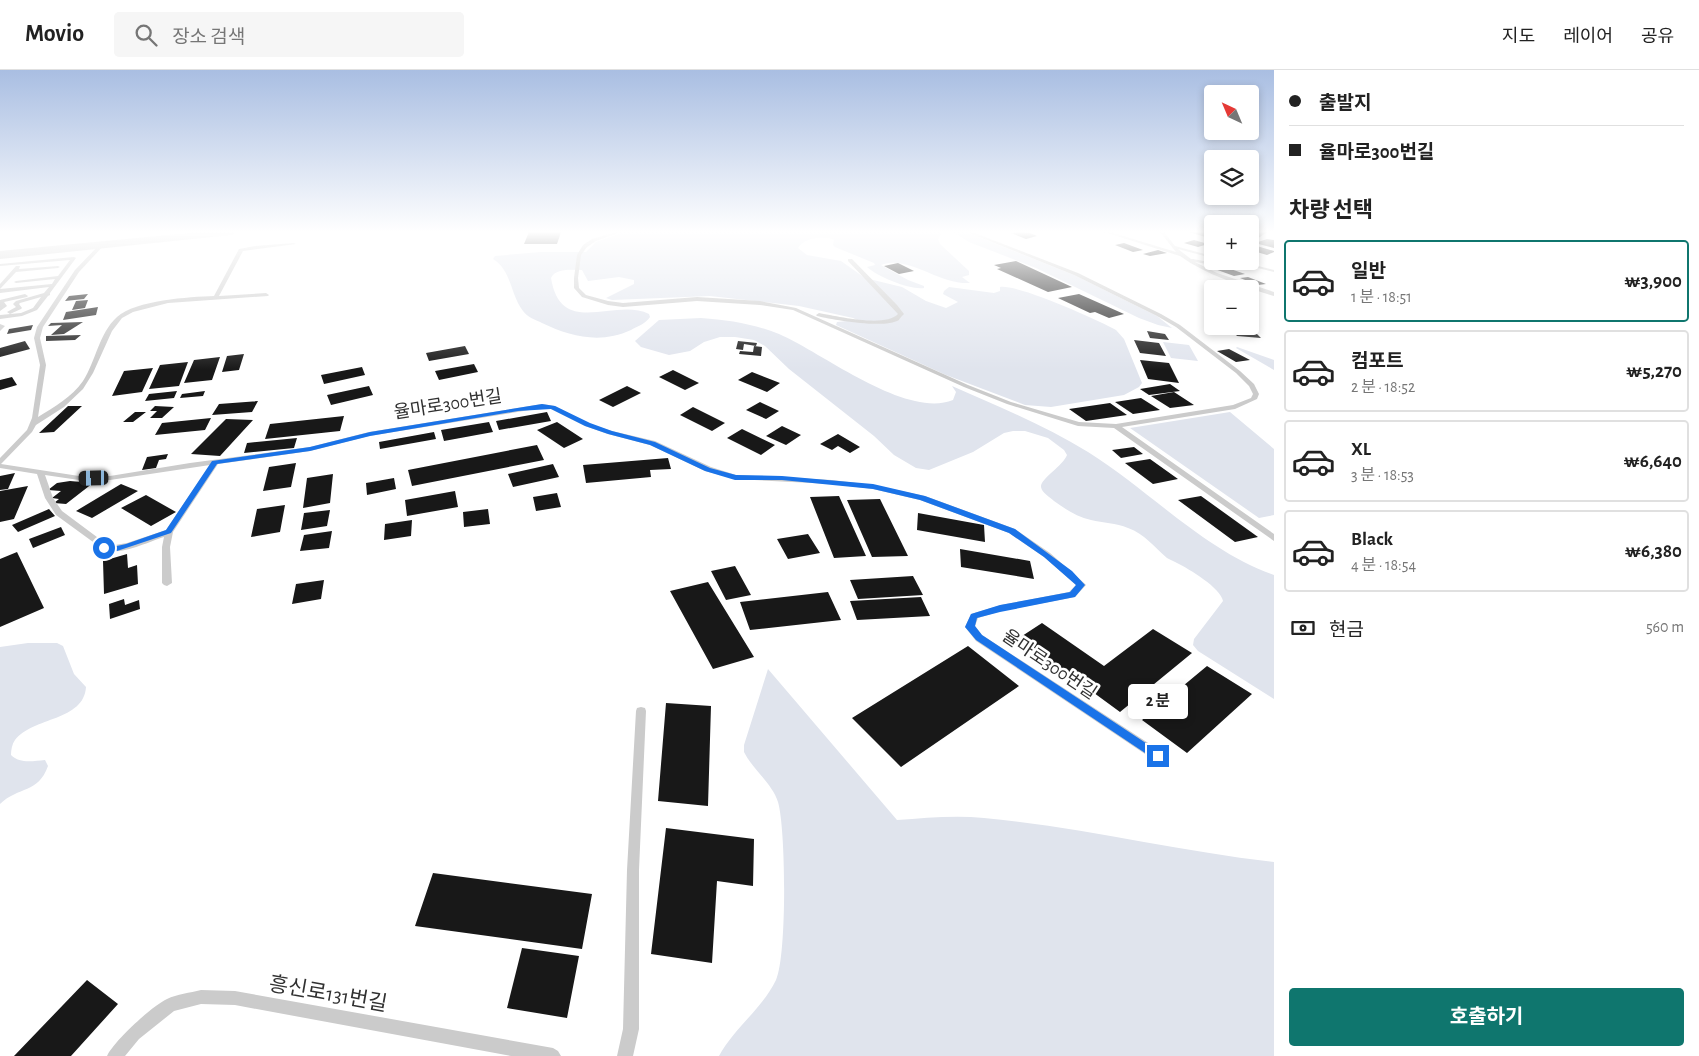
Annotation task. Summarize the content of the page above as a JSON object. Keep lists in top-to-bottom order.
{
  "streets": {
    "lane": ["율마로300번길", "흥신로131번길"]
  },
  "north": "top left",
  "page": {
    "header": "Movio",
    "search": "장소 검색",
    "nav": ["지도", "레이어", "공유"],
    "banner": ["출발지", "율마로300번길"],
    "map_buttons": ["+", "−"],
    "heading": "차량 선택",
    "list": [
      {
        "name": "일반",
        "note": "1 분 · 18:51",
        "value": "₩3,900"
      },
      {
        "name": "컴포트",
        "note": "2 분 · 18:52",
        "value": "₩5,270"
      },
      {
        "name": "XL",
        "note": "3 분 · 18:53",
        "value": "₩6,640"
      },
      {
        "name": "Black",
        "note": "4 분 · 18:54",
        "value": "₩6,380"
      }
    ],
    "pay": ["현금", "560 m"],
    "bubble": "2 분",
    "buttons": "호출하기"
  }
}
